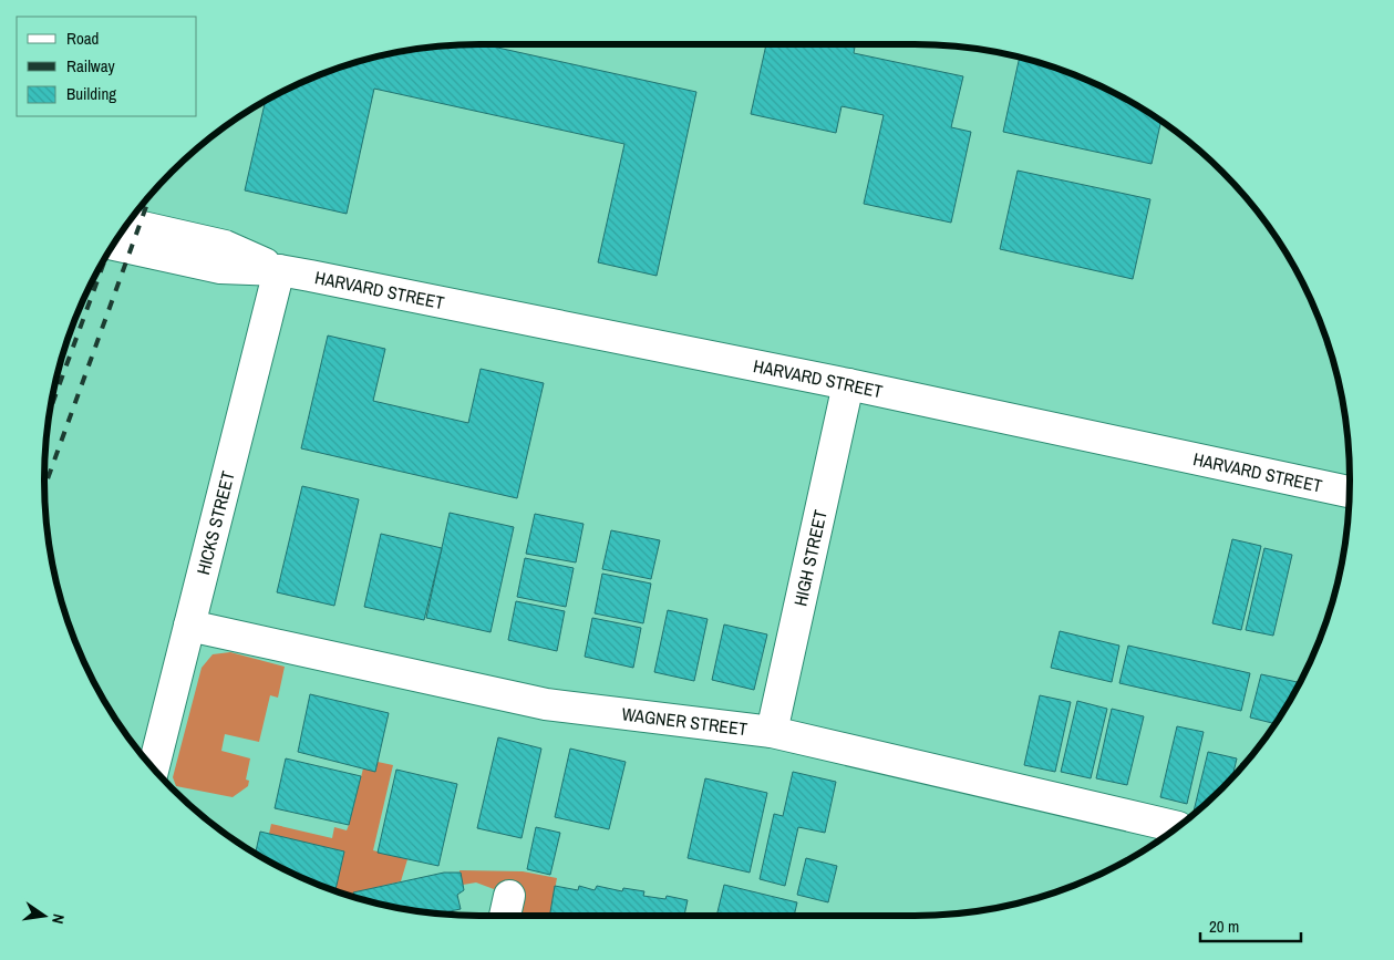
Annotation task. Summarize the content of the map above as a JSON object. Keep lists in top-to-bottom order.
{
  "streets": {
    "street": [
      "HARVARD STREET",
      "HICKS STREET",
      "HIGH STREET",
      "WAGNER STREET"
    ]
  },
  "crossings": [
    ["HARVARD STREET", "HICKS STREET"],
    ["HARVARD STREET", "HIGH STREET"],
    ["HICKS STREET", "WAGNER STREET"],
    ["HIGH STREET", "WAGNER STREET"]
  ],
  "legend": ["Road", "Railway", "Building"],
  "scale_bar": "20 m",
  "north": "right"
}
